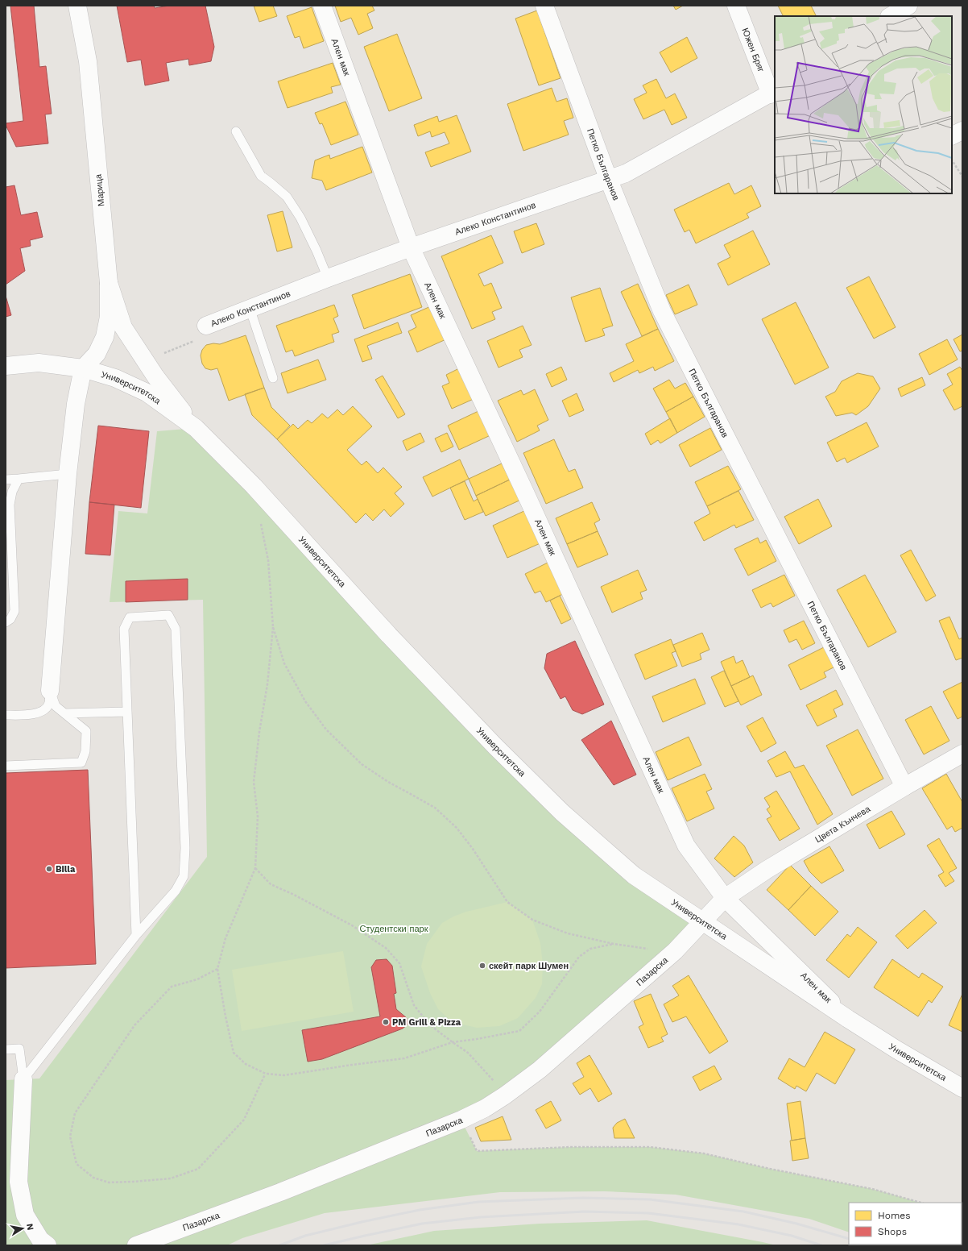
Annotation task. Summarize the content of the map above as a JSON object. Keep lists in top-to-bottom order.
{
  "streets": {
    "street": [
      "Южен Бряг",
      "Ален мак",
      "Петко Българанов",
      "Марица",
      "Алеко Константинов",
      "Университетска",
      "Цвета Кънчева",
      "Пазарска"
    ]
  },
  "crossings": [
    ["Южен Бряг", "Алеко Константинов"],
    ["Ален мак", "Алеко Константинов"],
    ["Ален мак", "Университетска"],
    ["Ален мак", "Цвета Кънчева"],
    ["Петко Българанов", "Алеко Константинов"],
    ["Петко Българанов", "Цвета Кънчева"],
    ["Марица", "Университетска"],
    ["Университетска", "Цвета Кънчева"],
    ["Университетска", "Пазарска"],
    ["Цвета Кънчева", "Пазарска"]
  ],
  "parks": ["Студентски парк"],
  "places": ["Billa", "скейт парк Шумен", "PM Grill & Pizza"],
  "legend": ["Homes", "Shops"],
  "north": "right"
}
